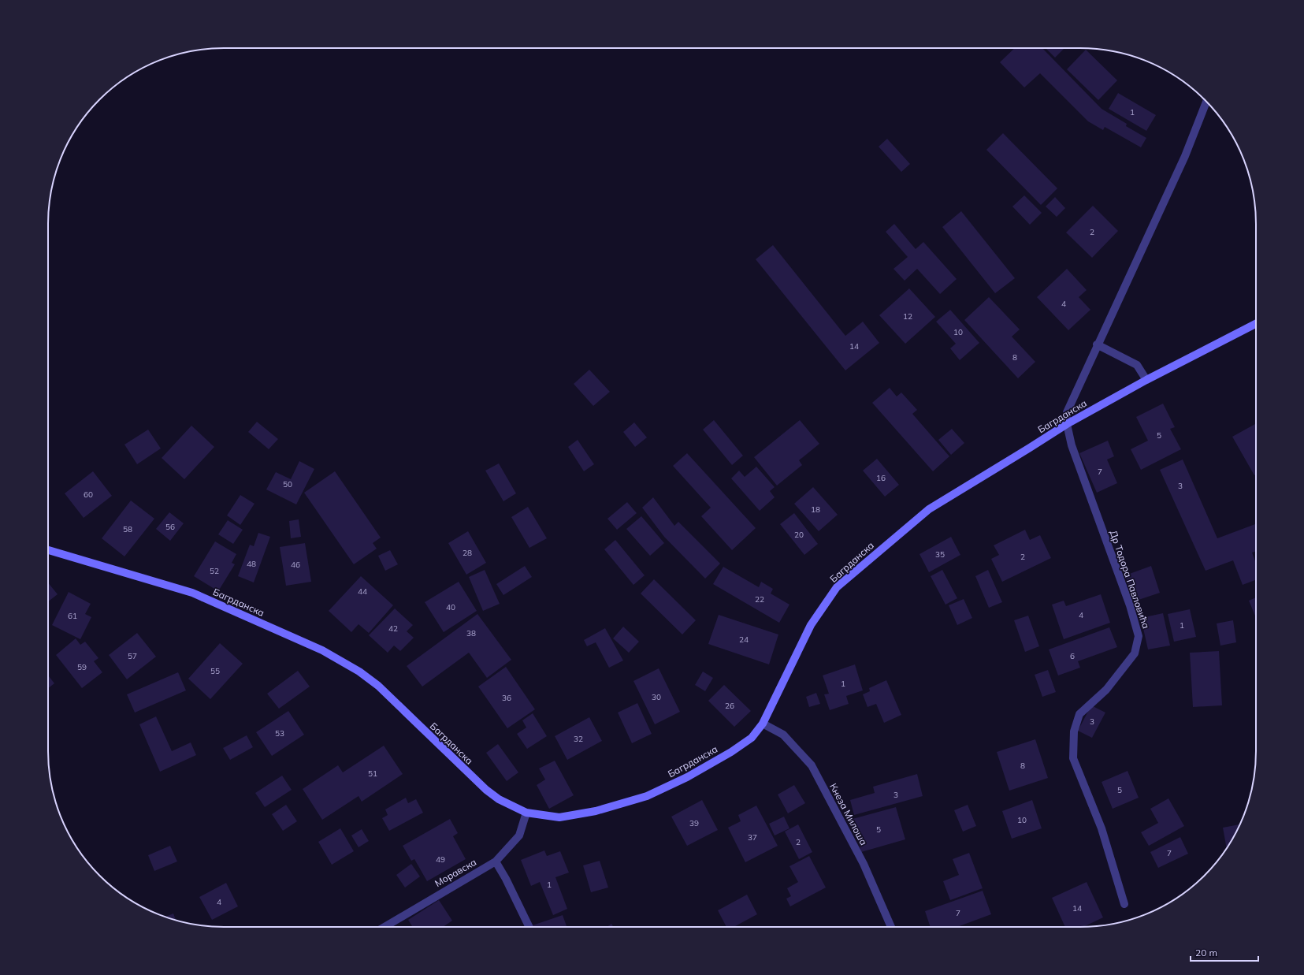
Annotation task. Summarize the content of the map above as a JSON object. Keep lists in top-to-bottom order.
{
  "streets": {
    "street": [
      "Багрданска",
      "Др Тодора Павловића",
      "Кнеза Милоша",
      "Моравска"
    ]
  },
  "crossings": [
    ["Багрданска", "Др Тодора Павловића"],
    ["Багрданска", "Кнеза Милоша"],
    ["Багрданска", "Моравска"]
  ],
  "house_numbers": [
    "1",
    "2",
    "4",
    "12",
    "10",
    "14",
    "8",
    "5",
    "7",
    "16",
    "50",
    "3",
    "60",
    "18",
    "56",
    "58",
    "20",
    "28",
    "35",
    "2",
    "48",
    "46",
    "52",
    "44",
    "22",
    "40",
    "4",
    "61",
    "1",
    "42",
    "38",
    "24",
    "57",
    "6",
    "59",
    "55",
    "1",
    "30",
    "36",
    "26",
    "3",
    "53",
    "32",
    "8",
    "51",
    "5",
    "3",
    "10",
    "39",
    "5",
    "37",
    "2",
    "7",
    "49",
    "1",
    "4",
    "14",
    "7"
  ],
  "scale_bar": "20 m"
}
